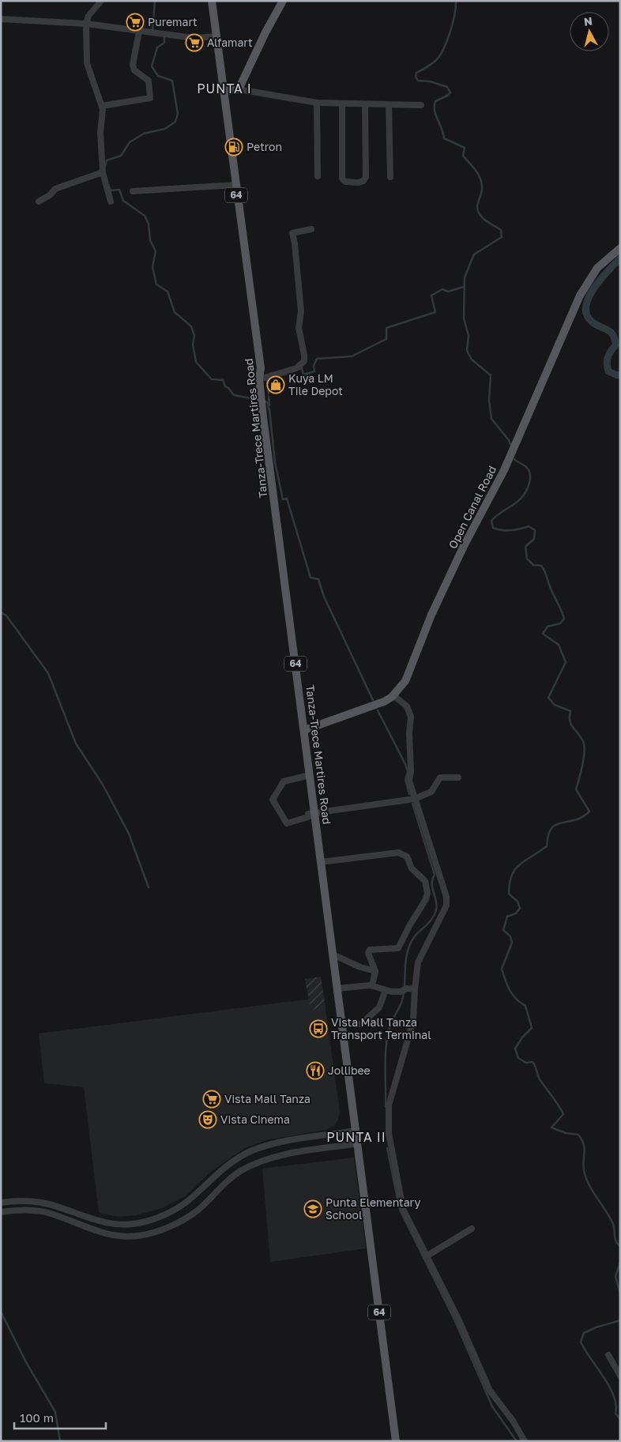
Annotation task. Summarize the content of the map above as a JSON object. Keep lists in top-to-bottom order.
{
  "streets": {
    "main road": ["64", "Tanza-Trece Martires Road", "Open Canal Road"]
  },
  "crossings": [
    ["Tanza-Trece Martires Road", "Open Canal Road"]
  ],
  "districts": ["PUNTA I", "PUNTA II"],
  "places": {
    "supermarket": ["Puremart", "Alfamart", "Vista Mall Tanza"],
    "fuel station": ["Petron"],
    "shop": ["Kuya LM Tile Depot"],
    "bus stop": ["Vista Mall Tanza Transport Terminal"],
    "restaurant": ["Jollibee"],
    "theatre": ["Vista Cinema"],
    "school or university": ["Punta Elementary School"]
  },
  "scale_bar": "100 m",
  "north": "top"
}
